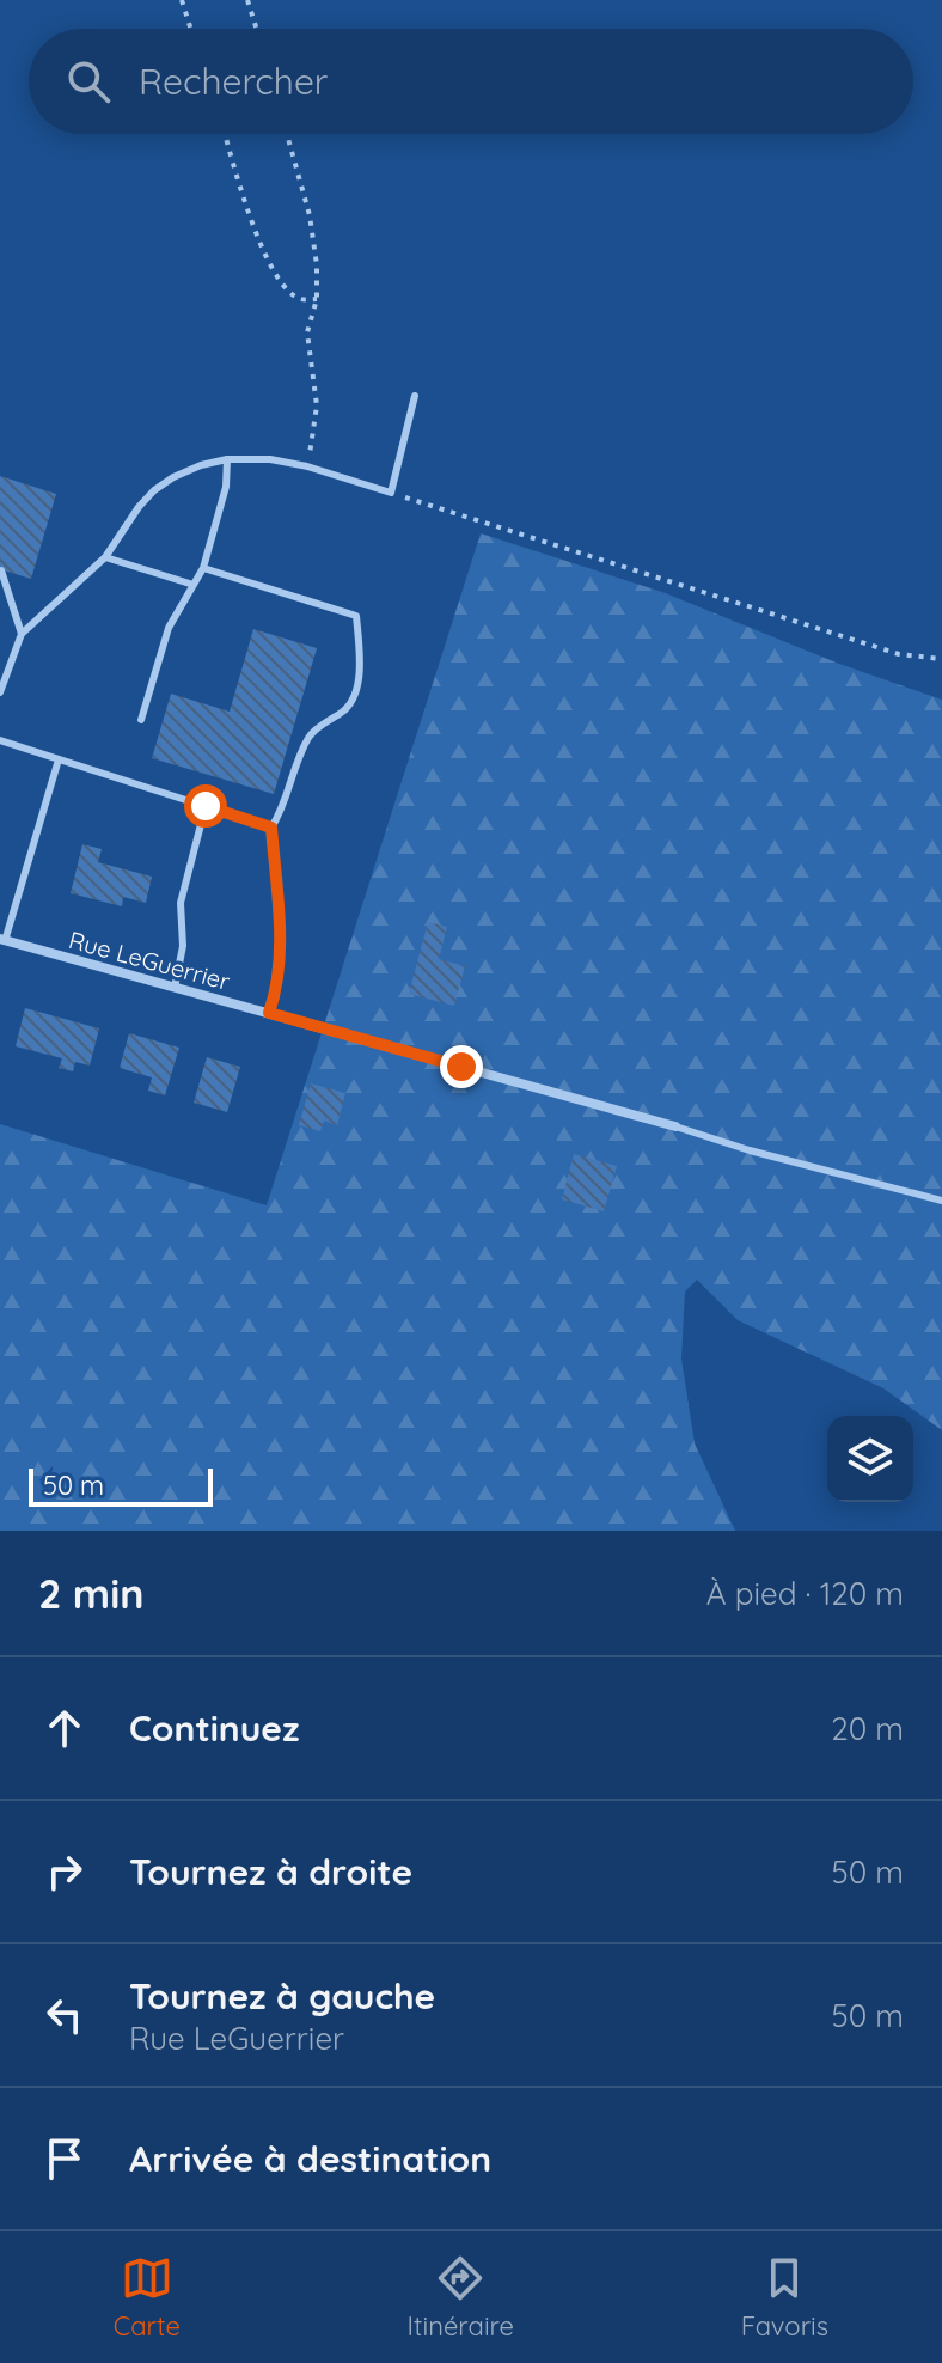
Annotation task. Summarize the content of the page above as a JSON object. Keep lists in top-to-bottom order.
{
  "streets": {
    "street": ["Rue LeGuerrier"]
  },
  "scale_bar": "50 m",
  "page": {
    "search": "Rechercher",
    "scale": "50 m",
    "heading": ["2 min", "À pied · 120 m"],
    "list": [
      ["Continuez", "20 m"],
      ["Tournez à droite", "50 m"],
      ["Tournez à gauche", "Rue LeGuerrier", "50 m"],
      "Arrivée à destination"
    ],
    "nav": ["Carte", "Itinéraire", "Favoris"]
  }
}
